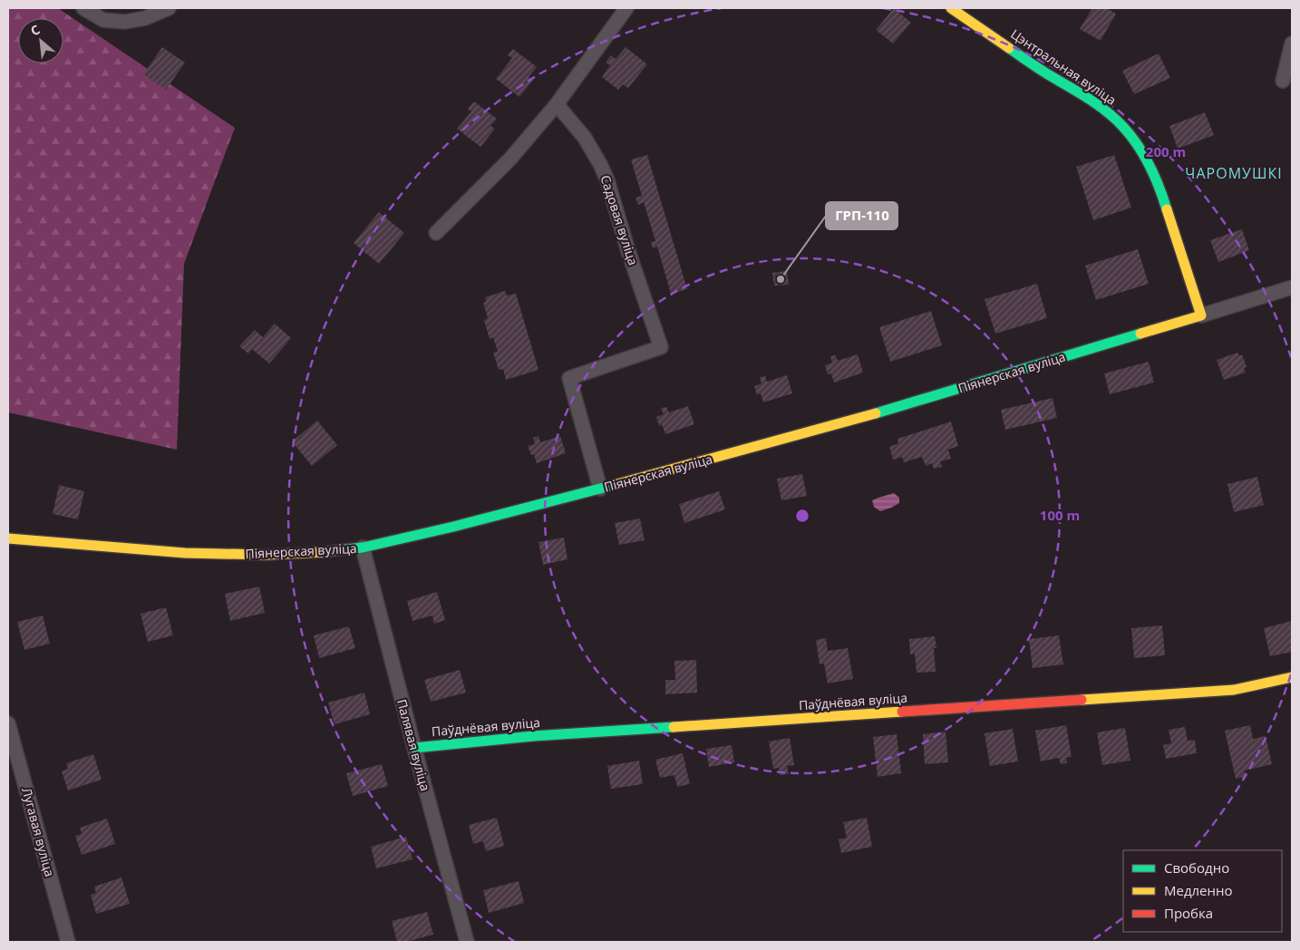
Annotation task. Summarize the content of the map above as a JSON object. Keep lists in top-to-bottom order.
{
  "streets": {
    "street": [
      "Цэнтральная вуліца",
      "Садовая вуліца",
      "Піянерская вуліца",
      "Паўднёвая вуліца",
      "Палявая вуліца",
      "Лугавая вуліца"
    ]
  },
  "crossings": [
    ["Цэнтральная вуліца", "Піянерская вуліца"],
    ["Садовая вуліца", "Піянерская вуліца"],
    ["Піянерская вуліца", "Палявая вуліца"],
    ["Паўднёвая вуліца", "Палявая вуліца"]
  ],
  "districts": ["ЧАРОМУШКІ"],
  "places": ["ГРП-110"],
  "legend": ["Свободно", "Медленно", "Пробка"],
  "north": "top left",
  "rings": ["200 m", "100 m"]
}
